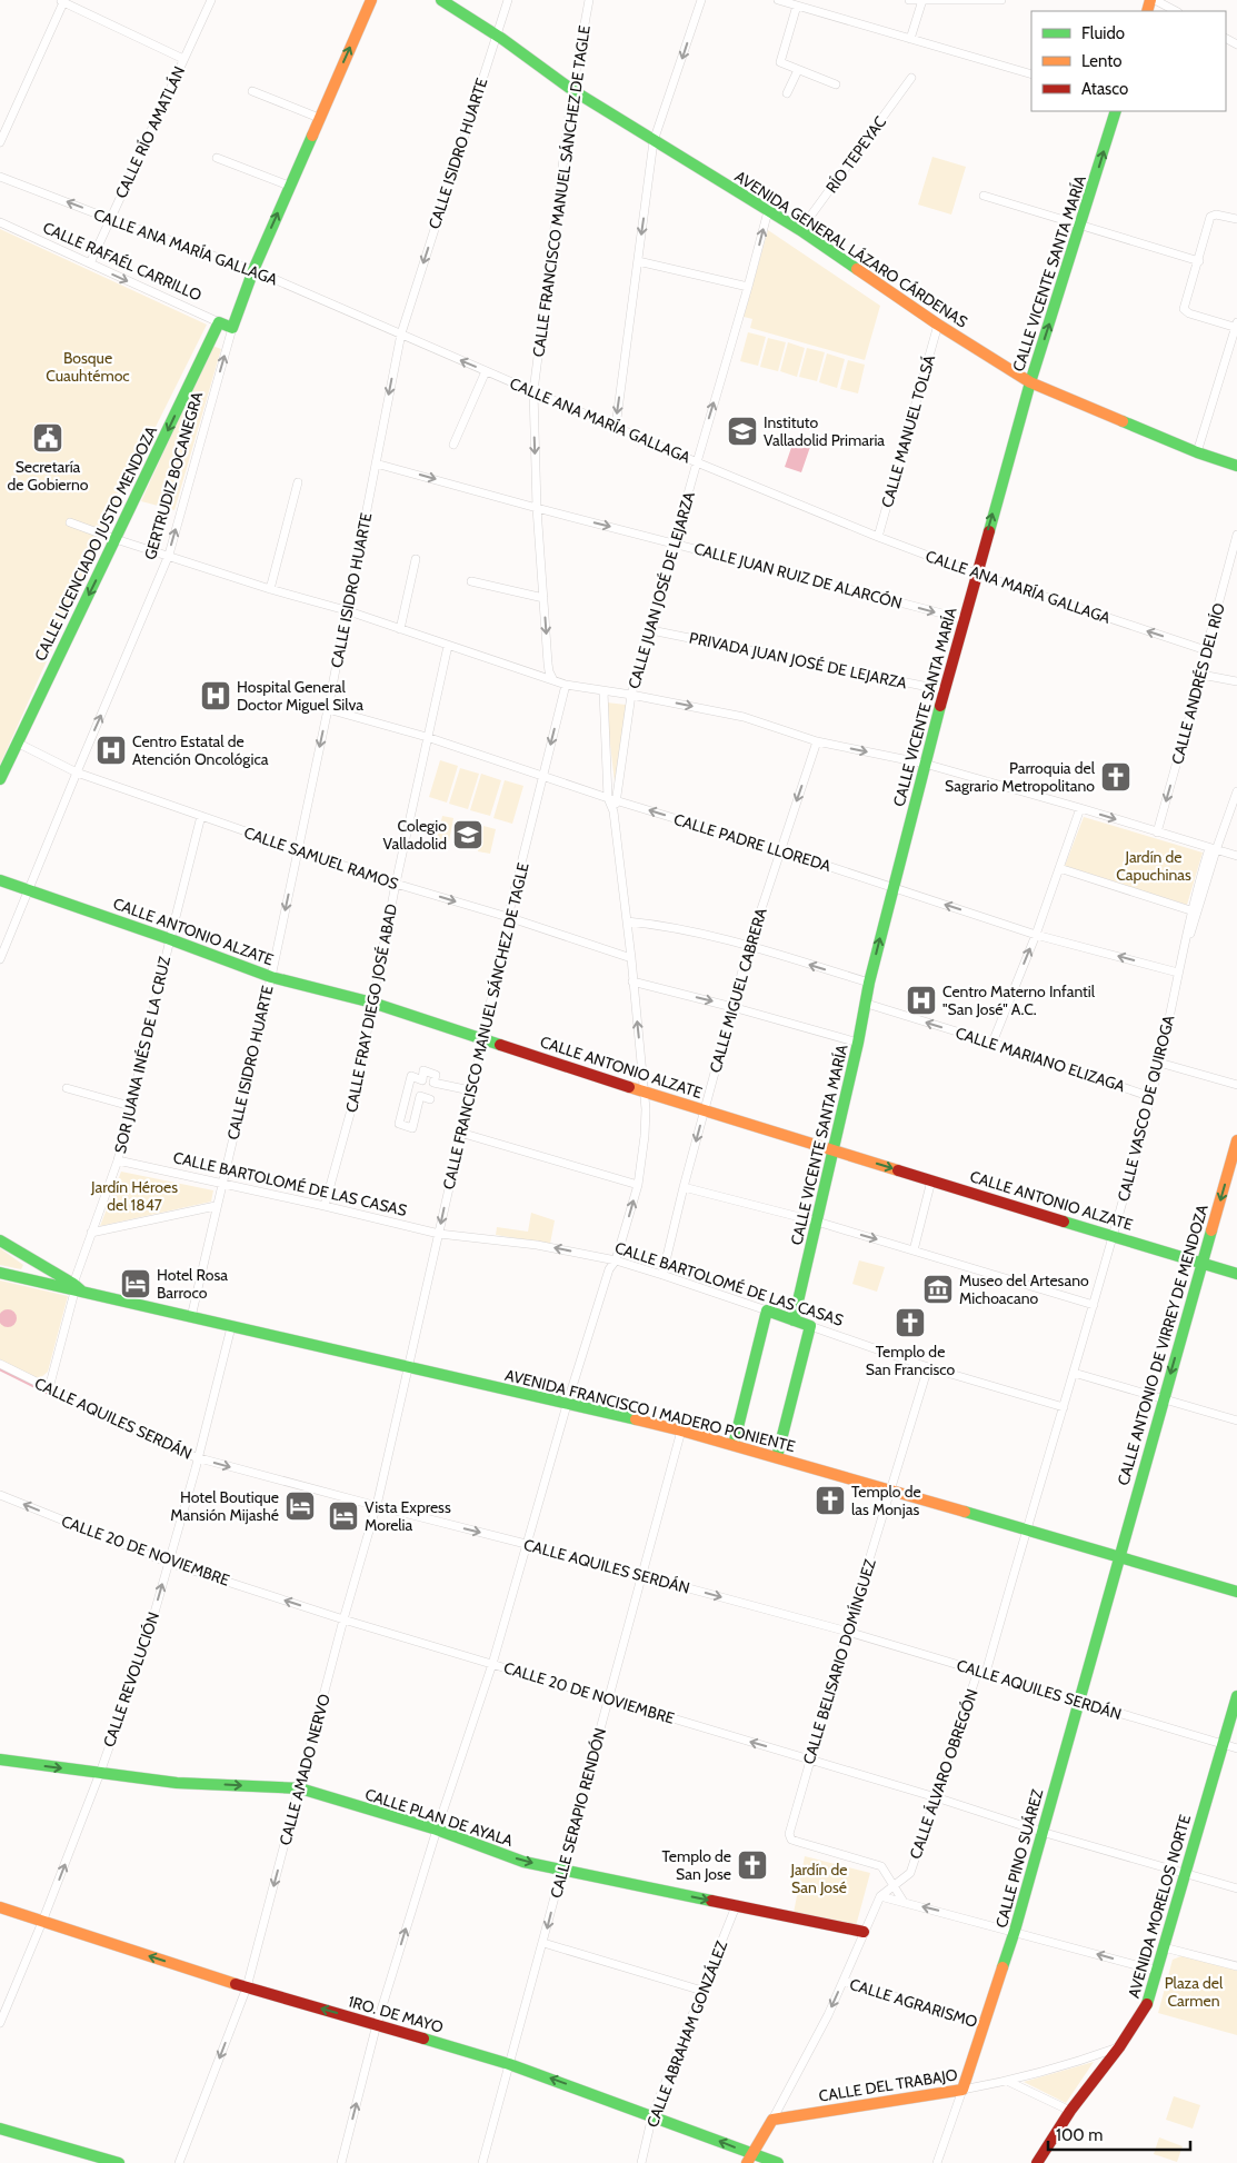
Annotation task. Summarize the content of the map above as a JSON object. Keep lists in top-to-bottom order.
{
  "streets": {
    "street": [
      "CALLE RÍO AMATLÁN",
      "CALLE ISIDRO HUARTE",
      "RÍO TEPEYAC",
      "CALLE FRANCISCO MANUEL SÁNCHEZ DE TAGLE",
      "CALLE ANA MARÍA GALLAGA",
      "AVENIDA GENERAL LÁZARO CÁRDENAS",
      "CALLE RAFAÉL CARRILLO",
      "CALLE VICENTE SANTA MARÍA",
      "CALLE MANUEL TOLSÁ",
      "GERTRUDIZ BOCANEGRA",
      "CALLE LICENCIADO JUSTO MENDOZA",
      "CALLE JUAN RUIZ DE ALARCÓN",
      "CALLE JUAN JOSÉ DE LEJARZA",
      "PRIVADA JUAN JOSÉ DE LEJARZA",
      "CALLE ANDRÉS DEL RÍO",
      "CALLE PADRE LLOREDA",
      "CALLE SAMUEL RAMOS",
      "CALLE ANTONIO ALZATE",
      "CALLE MIGUEL CABRERA",
      "CALLE FRAY DIEGO JOSÉ ABAD",
      "SOR JUANA INÉS DE LA CRUZ",
      "CALLE MARIANO ELIZAGA",
      "CALLE VASCO DE QUIROGA",
      "CALLE BARTOLOMÉ DE LAS CASAS",
      "CALLE ANTONIO DE VIRREY DE MENDOZA",
      "AVENIDA FRANCISCO I MADERO PONIENTE",
      "CALLE AQUILES SERDÁN",
      "CALLE 20 DE NOVIEMBRE",
      "CALLE BELISARIO DOMÍNGUEZ",
      "CALLE REVOLUCIÓN",
      "CALLE AMADO NERVO",
      "CALLE ÁLVARO OBREGÓN",
      "CALLE SERAPIO RENDÓN",
      "CALLE PLAN DE AYALA",
      "CALLE PINO SUÁREZ",
      "AVENIDA MORELOS NORTE",
      "CALLE AGRARISMO",
      "1RO. DE MAYO",
      "CALLE ABRAHAM GONZÁLEZ",
      "CALLE DEL TRABAJO"
    ]
  },
  "crossings": [
    ["CALLE RÍO AMATLÁN", "CALLE ANA MARÍA GALLAGA"],
    ["CALLE RÍO AMATLÁN", "CALLE RAFAÉL CARRILLO"],
    ["CALLE ISIDRO HUARTE", "CALLE ANA MARÍA GALLAGA"],
    ["CALLE ISIDRO HUARTE", "AVENIDA GENERAL LÁZARO CÁRDENAS"],
    ["CALLE ISIDRO HUARTE", "CALLE JUAN RUIZ DE ALARCÓN"],
    ["CALLE ISIDRO HUARTE", "CALLE PADRE LLOREDA"],
    ["CALLE ISIDRO HUARTE", "CALLE SAMUEL RAMOS"],
    ["CALLE ISIDRO HUARTE", "CALLE ANTONIO ALZATE"],
    ["CALLE ISIDRO HUARTE", "CALLE BARTOLOMÉ DE LAS CASAS"],
    ["CALLE ISIDRO HUARTE", "AVENIDA FRANCISCO I MADERO PONIENTE"],
    ["RÍO TEPEYAC", "AVENIDA GENERAL LÁZARO CÁRDENAS"],
    ["CALLE FRANCISCO MANUEL SÁNCHEZ DE TAGLE", "CALLE ANA MARÍA GALLAGA"],
    ["CALLE FRANCISCO MANUEL SÁNCHEZ DE TAGLE", "AVENIDA GENERAL LÁZARO CÁRDENAS"],
    ["CALLE FRANCISCO MANUEL SÁNCHEZ DE TAGLE", "CALLE JUAN RUIZ DE ALARCÓN"],
    ["CALLE FRANCISCO MANUEL SÁNCHEZ DE TAGLE", "CALLE PADRE LLOREDA"],
    ["CALLE FRANCISCO MANUEL SÁNCHEZ DE TAGLE", "CALLE SAMUEL RAMOS"],
    ["CALLE FRANCISCO MANUEL SÁNCHEZ DE TAGLE", "CALLE ANTONIO ALZATE"],
    ["CALLE FRANCISCO MANUEL SÁNCHEZ DE TAGLE", "CALLE BARTOLOMÉ DE LAS CASAS"],
    ["CALLE FRANCISCO MANUEL SÁNCHEZ DE TAGLE", "AVENIDA FRANCISCO I MADERO PONIENTE"],
    ["CALLE FRANCISCO MANUEL SÁNCHEZ DE TAGLE", "CALLE AMADO NERVO"],
    ["CALLE ANA MARÍA GALLAGA", "CALLE VICENTE SANTA MARÍA"],
    ["CALLE ANA MARÍA GALLAGA", "CALLE MANUEL TOLSÁ"],
    ["CALLE ANA MARÍA GALLAGA", "GERTRUDIZ BOCANEGRA"],
    ["CALLE ANA MARÍA GALLAGA", "CALLE JUAN JOSÉ DE LEJARZA"],
    ["CALLE ANA MARÍA GALLAGA", "CALLE ANDRÉS DEL RÍO"],
    ["AVENIDA GENERAL LÁZARO CÁRDENAS", "CALLE VICENTE SANTA MARÍA"],
    ["AVENIDA GENERAL LÁZARO CÁRDENAS", "CALLE MANUEL TOLSÁ"],
    ["AVENIDA GENERAL LÁZARO CÁRDENAS", "CALLE JUAN JOSÉ DE LEJARZA"],
    ["CALLE RAFAÉL CARRILLO", "GERTRUDIZ BOCANEGRA"],
    ["CALLE RAFAÉL CARRILLO", "CALLE LICENCIADO JUSTO MENDOZA"],
    ["CALLE VICENTE SANTA MARÍA", "CALLE JUAN RUIZ DE ALARCÓN"],
    ["CALLE VICENTE SANTA MARÍA", "PRIVADA JUAN JOSÉ DE LEJARZA"],
    ["CALLE VICENTE SANTA MARÍA", "CALLE PADRE LLOREDA"],
    ["CALLE VICENTE SANTA MARÍA", "CALLE ANTONIO ALZATE"],
    ["CALLE VICENTE SANTA MARÍA", "CALLE MARIANO ELIZAGA"],
    ["CALLE VICENTE SANTA MARÍA", "CALLE BARTOLOMÉ DE LAS CASAS"],
    ["GERTRUDIZ BOCANEGRA", "CALLE SAMUEL RAMOS"],
    ["GERTRUDIZ BOCANEGRA", "CALLE ANTONIO ALZATE"],
    ["CALLE LICENCIADO JUSTO MENDOZA", "CALLE SAMUEL RAMOS"],
    ["CALLE JUAN RUIZ DE ALARCÓN", "CALLE JUAN JOSÉ DE LEJARZA"],
    ["CALLE JUAN JOSÉ DE LEJARZA", "PRIVADA JUAN JOSÉ DE LEJARZA"],
    ["CALLE JUAN JOSÉ DE LEJARZA", "CALLE PADRE LLOREDA"],
    ["CALLE JUAN JOSÉ DE LEJARZA", "CALLE SAMUEL RAMOS"],
    ["CALLE JUAN JOSÉ DE LEJARZA", "CALLE ANTONIO ALZATE"],
    ["CALLE JUAN JOSÉ DE LEJARZA", "CALLE BARTOLOMÉ DE LAS CASAS"],
    ["CALLE JUAN JOSÉ DE LEJARZA", "AVENIDA FRANCISCO I MADERO PONIENTE"],
    ["CALLE JUAN JOSÉ DE LEJARZA", "CALLE AQUILES SERDÁN"],
    ["CALLE JUAN JOSÉ DE LEJARZA", "CALLE 20 DE NOVIEMBRE"],
    ["CALLE JUAN JOSÉ DE LEJARZA", "CALLE PLAN DE AYALA"],
    ["CALLE JUAN JOSÉ DE LEJARZA", "1RO. DE MAYO"],
    ["CALLE PADRE LLOREDA", "CALLE MIGUEL CABRERA"],
    ["CALLE PADRE LLOREDA", "CALLE FRAY DIEGO JOSÉ ABAD"],
    ["CALLE PADRE LLOREDA", "CALLE VASCO DE QUIROGA"],
    ["CALLE SAMUEL RAMOS", "CALLE FRAY DIEGO JOSÉ ABAD"],
    ["CALLE SAMUEL RAMOS", "SOR JUANA INÉS DE LA CRUZ"],
    ["CALLE ANTONIO ALZATE", "CALLE MIGUEL CABRERA"],
    ["CALLE ANTONIO ALZATE", "CALLE FRAY DIEGO JOSÉ ABAD"],
    ["CALLE ANTONIO ALZATE", "SOR JUANA INÉS DE LA CRUZ"],
    ["CALLE ANTONIO ALZATE", "CALLE VASCO DE QUIROGA"],
    ["CALLE ANTONIO ALZATE", "CALLE ANTONIO DE VIRREY DE MENDOZA"],
    ["CALLE MIGUEL CABRERA", "CALLE BARTOLOMÉ DE LAS CASAS"],
    ["CALLE FRAY DIEGO JOSÉ ABAD", "CALLE BARTOLOMÉ DE LAS CASAS"],
    ["SOR JUANA INÉS DE LA CRUZ", "CALLE BARTOLOMÉ DE LAS CASAS"],
    ["SOR JUANA INÉS DE LA CRUZ", "AVENIDA FRANCISCO I MADERO PONIENTE"],
    ["SOR JUANA INÉS DE LA CRUZ", "CALLE AQUILES SERDÁN"],
    ["CALLE MARIANO ELIZAGA", "CALLE VASCO DE QUIROGA"],
    ["CALLE VASCO DE QUIROGA", "CALLE BARTOLOMÉ DE LAS CASAS"],
    ["CALLE VASCO DE QUIROGA", "AVENIDA FRANCISCO I MADERO PONIENTE"],
    ["CALLE VASCO DE QUIROGA", "CALLE ÁLVARO OBREGÓN"],
    ["CALLE BARTOLOMÉ DE LAS CASAS", "CALLE BELISARIO DOMÍNGUEZ"],
    ["CALLE ANTONIO DE VIRREY DE MENDOZA", "AVENIDA FRANCISCO I MADERO PONIENTE"],
    ["CALLE ANTONIO DE VIRREY DE MENDOZA", "CALLE PINO SUÁREZ"],
    ["AVENIDA FRANCISCO I MADERO PONIENTE", "CALLE BELISARIO DOMÍNGUEZ"],
    ["AVENIDA FRANCISCO I MADERO PONIENTE", "CALLE REVOLUCIÓN"],
    ["AVENIDA FRANCISCO I MADERO PONIENTE", "CALLE AMADO NERVO"],
    ["AVENIDA FRANCISCO I MADERO PONIENTE", "CALLE ÁLVARO OBREGÓN"],
    ["AVENIDA FRANCISCO I MADERO PONIENTE", "CALLE SERAPIO RENDÓN"],
    ["AVENIDA FRANCISCO I MADERO PONIENTE", "CALLE PINO SUÁREZ"],
    ["CALLE AQUILES SERDÁN", "CALLE BELISARIO DOMÍNGUEZ"],
    ["CALLE AQUILES SERDÁN", "CALLE REVOLUCIÓN"],
    ["CALLE AQUILES SERDÁN", "CALLE AMADO NERVO"],
    ["CALLE AQUILES SERDÁN", "CALLE ÁLVARO OBREGÓN"],
    ["CALLE AQUILES SERDÁN", "CALLE SERAPIO RENDÓN"],
    ["CALLE AQUILES SERDÁN", "CALLE PINO SUÁREZ"],
    ["CALLE AQUILES SERDÁN", "AVENIDA MORELOS NORTE"],
    ["CALLE 20 DE NOVIEMBRE", "CALLE BELISARIO DOMÍNGUEZ"],
    ["CALLE 20 DE NOVIEMBRE", "CALLE REVOLUCIÓN"],
    ["CALLE 20 DE NOVIEMBRE", "CALLE AMADO NERVO"],
    ["CALLE 20 DE NOVIEMBRE", "CALLE ÁLVARO OBREGÓN"],
    ["CALLE 20 DE NOVIEMBRE", "CALLE SERAPIO RENDÓN"],
    ["CALLE 20 DE NOVIEMBRE", "CALLE PINO SUÁREZ"],
    ["CALLE 20 DE NOVIEMBRE", "AVENIDA MORELOS NORTE"],
    ["CALLE BELISARIO DOMÍNGUEZ", "CALLE ÁLVARO OBREGÓN"],
    ["CALLE REVOLUCIÓN", "CALLE PLAN DE AYALA"],
    ["CALLE REVOLUCIÓN", "1RO. DE MAYO"],
    ["CALLE AMADO NERVO", "CALLE PLAN DE AYALA"],
    ["CALLE AMADO NERVO", "1RO. DE MAYO"],
    ["CALLE SERAPIO RENDÓN", "CALLE PLAN DE AYALA"],
    ["CALLE SERAPIO RENDÓN", "1RO. DE MAYO"],
    ["CALLE PLAN DE AYALA", "CALLE ABRAHAM GONZÁLEZ"],
    ["CALLE PINO SUÁREZ", "CALLE AGRARISMO"],
    ["CALLE PINO SUÁREZ", "CALLE DEL TRABAJO"],
    ["AVENIDA MORELOS NORTE", "CALLE DEL TRABAJO"],
    ["1RO. DE MAYO", "CALLE ABRAHAM GONZÁLEZ"]
  ],
  "one_way": [
    "CALLE ISIDRO HUARTE",
    "CALLE RAFAÉL CARRILLO",
    "CALLE VICENTE SANTA MARÍA",
    "GERTRUDIZ BOCANEGRA",
    "CALLE LICENCIADO JUSTO MENDOZA",
    "CALLE JUAN RUIZ DE ALARCÓN",
    "CALLE JUAN JOSÉ DE LEJARZA",
    "CALLE ANDRÉS DEL RÍO",
    "CALLE PADRE LLOREDA",
    "CALLE MARIANO ELIZAGA",
    "CALLE ANTONIO DE VIRREY DE MENDOZA",
    "CALLE AQUILES SERDÁN",
    "CALLE 20 DE NOVIEMBRE",
    "CALLE REVOLUCIÓN",
    "CALLE AMADO NERVO",
    "CALLE PLAN DE AYALA",
    "1RO. DE MAYO"
  ],
  "parks": [
    "Bosque Cuauhtémoc",
    "Jardín de Capuchinas",
    "Jardín Héroes del 1847",
    "Jardín de San José",
    "Plaza del Carmen"
  ],
  "places": {
    "school or university": ["Instituto Valladolid Primaria", "Colegio Valladolid"],
    "public building": ["Secretaría de Gobierno"],
    "hospital": ["Hospital General Doctor Miguel Silva", "Centro Estatal de Atención Oncológica", "Centro Materno Infantil \"San José\" A.C."],
    "church": [
      "Parroquia del Sagrario Metropolitano",
      "Templo de San Francisco",
      "Templo de las Monjas",
      "Templo de San Jose"
    ],
    "hotel": ["Hotel Rosa Barroco", "Hotel Boutique Mansión Mijashé", "Vista Express Morelia"],
    "museum": ["Museo del Artesano Michoacano"]
  },
  "legend": ["Fluido", "Lento", "Atasco"],
  "scale_bar": "100 m"
}
